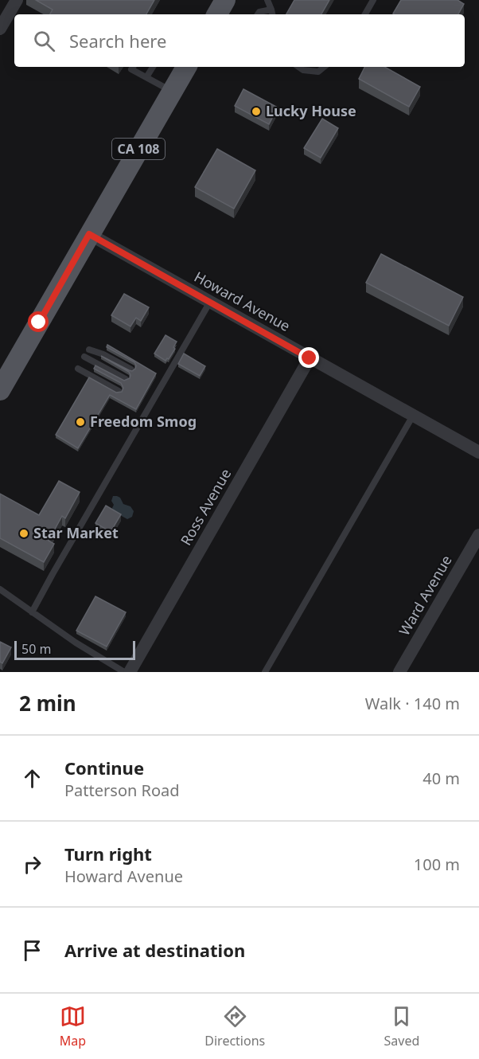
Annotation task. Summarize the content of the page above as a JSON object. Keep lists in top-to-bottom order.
{
  "streets": {
    "main road": ["CA 108"],
    "street": ["Howard Avenue", "Ross Avenue", "Ward Avenue"]
  },
  "crossings": [
    ["CA 108", "Howard Avenue"],
    ["Howard Avenue", "Ross Avenue"]
  ],
  "places": ["Lucky House", "Freedom Smog", "Star Market"],
  "scale_bar": "50 m",
  "page": {
    "search": "Search here",
    "scale": "50 m",
    "heading": ["2 min", "Walk · 140 m"],
    "list": [
      ["Continue", "Patterson Road", "40 m"],
      ["Turn right", "Howard Avenue", "100 m"],
      "Arrive at destination"
    ],
    "nav": ["Map", "Directions", "Saved"]
  }
}
